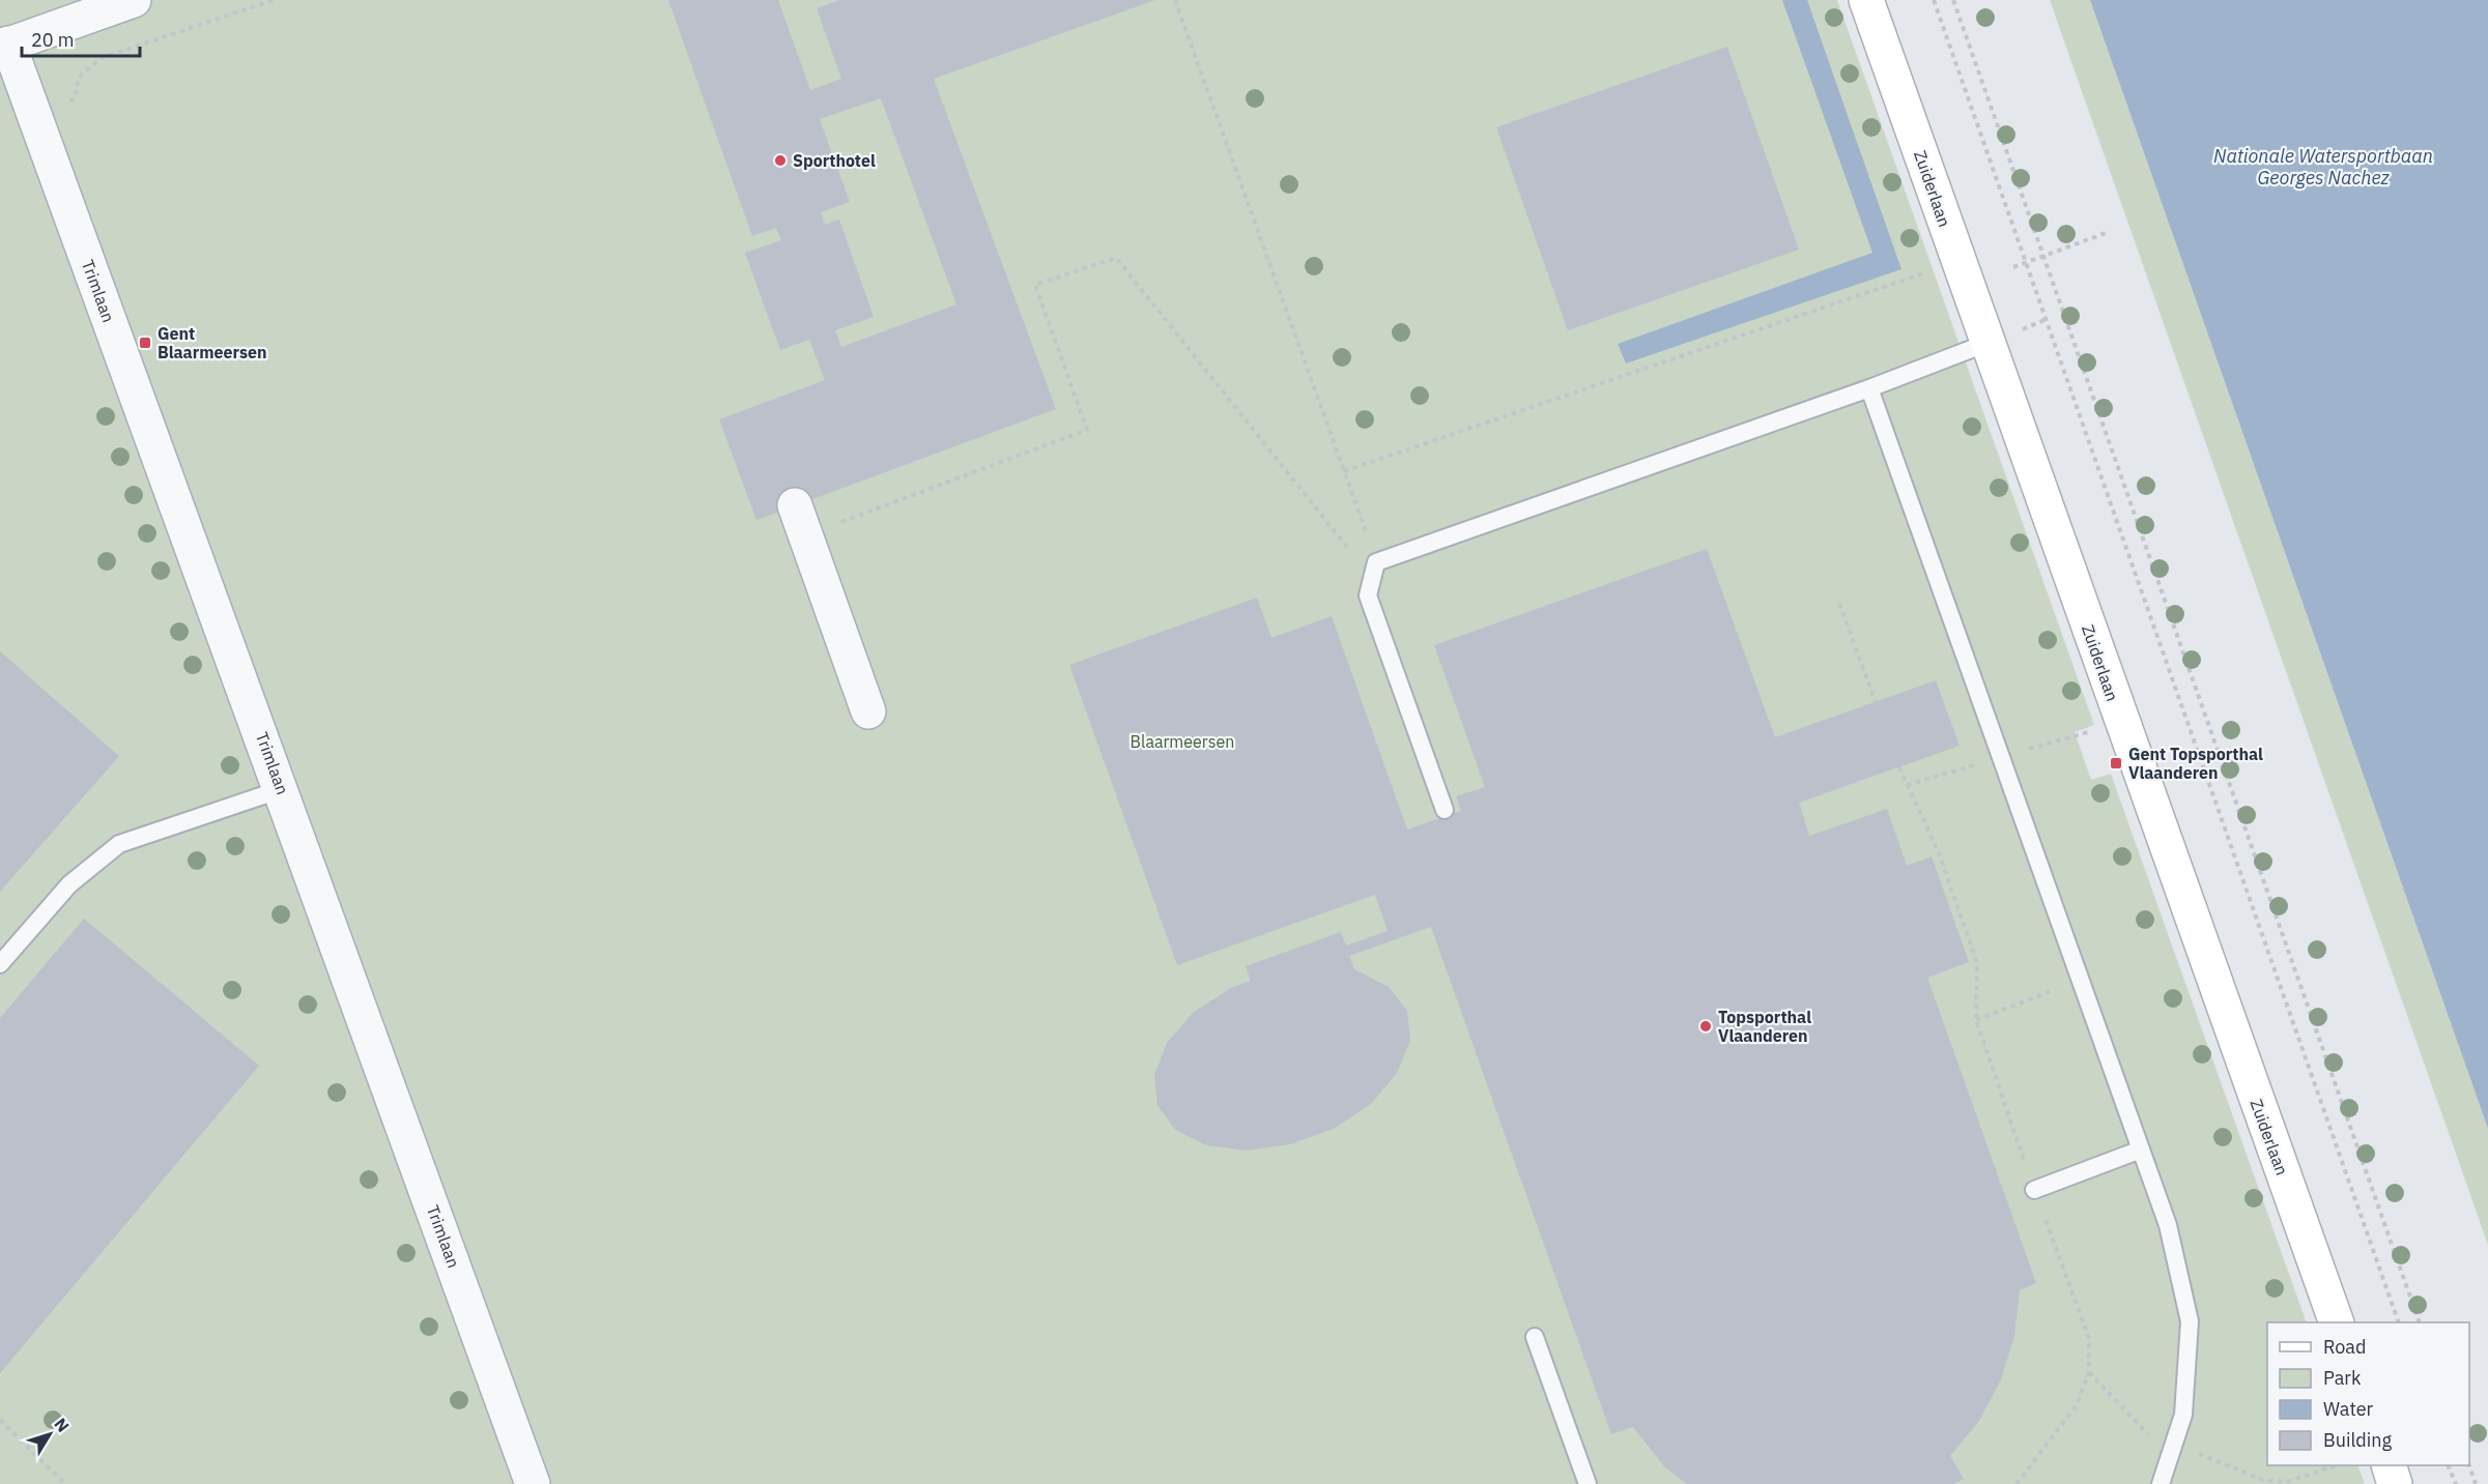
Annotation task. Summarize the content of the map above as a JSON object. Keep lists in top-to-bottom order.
{
  "streets": {
    "street": ["Zuiderlaan", "Trimlaan"]
  },
  "water": ["Nationale Watersportbaan Georges Nachez"],
  "parks": ["Blaarmeersen"],
  "places": {
    "other": ["Sporthotel", "Topsporthal Vlaanderen"],
    "transit": ["Gent Blaarmeersen", "Gent Topsporthal Vlaanderen"]
  },
  "legend": [
    "Road",
    "Park",
    "Water",
    "Building"
  ],
  "scale_bar": "20 m",
  "north": "top right"
}
